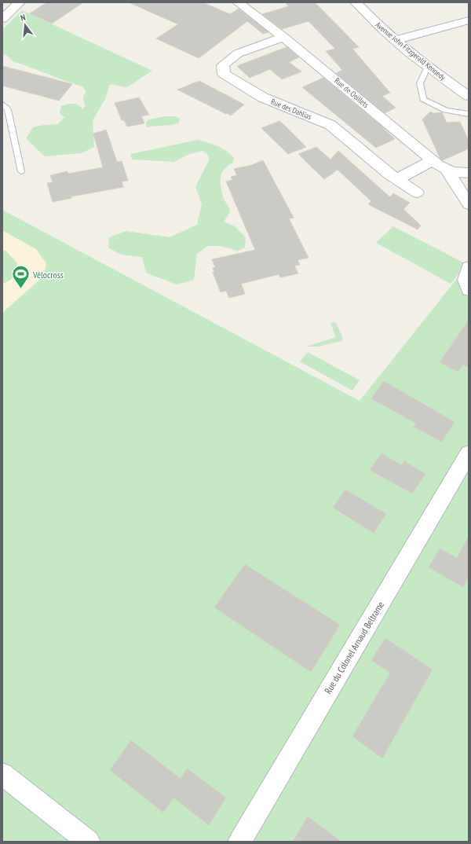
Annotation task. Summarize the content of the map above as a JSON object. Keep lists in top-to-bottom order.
{
  "streets": {
    "street": [
      "Avenue John Fitzgerald Kennedy",
      "Rue de Oeillets",
      "Rue des Dahlias",
      "Rue du Colonel Arnaud Beltrame"
    ]
  },
  "crossings": [
    ["Rue de Oeillets", "Rue des Dahlias"]
  ],
  "places": {
    "sports": ["Vélocross"]
  },
  "north": "top"
}
